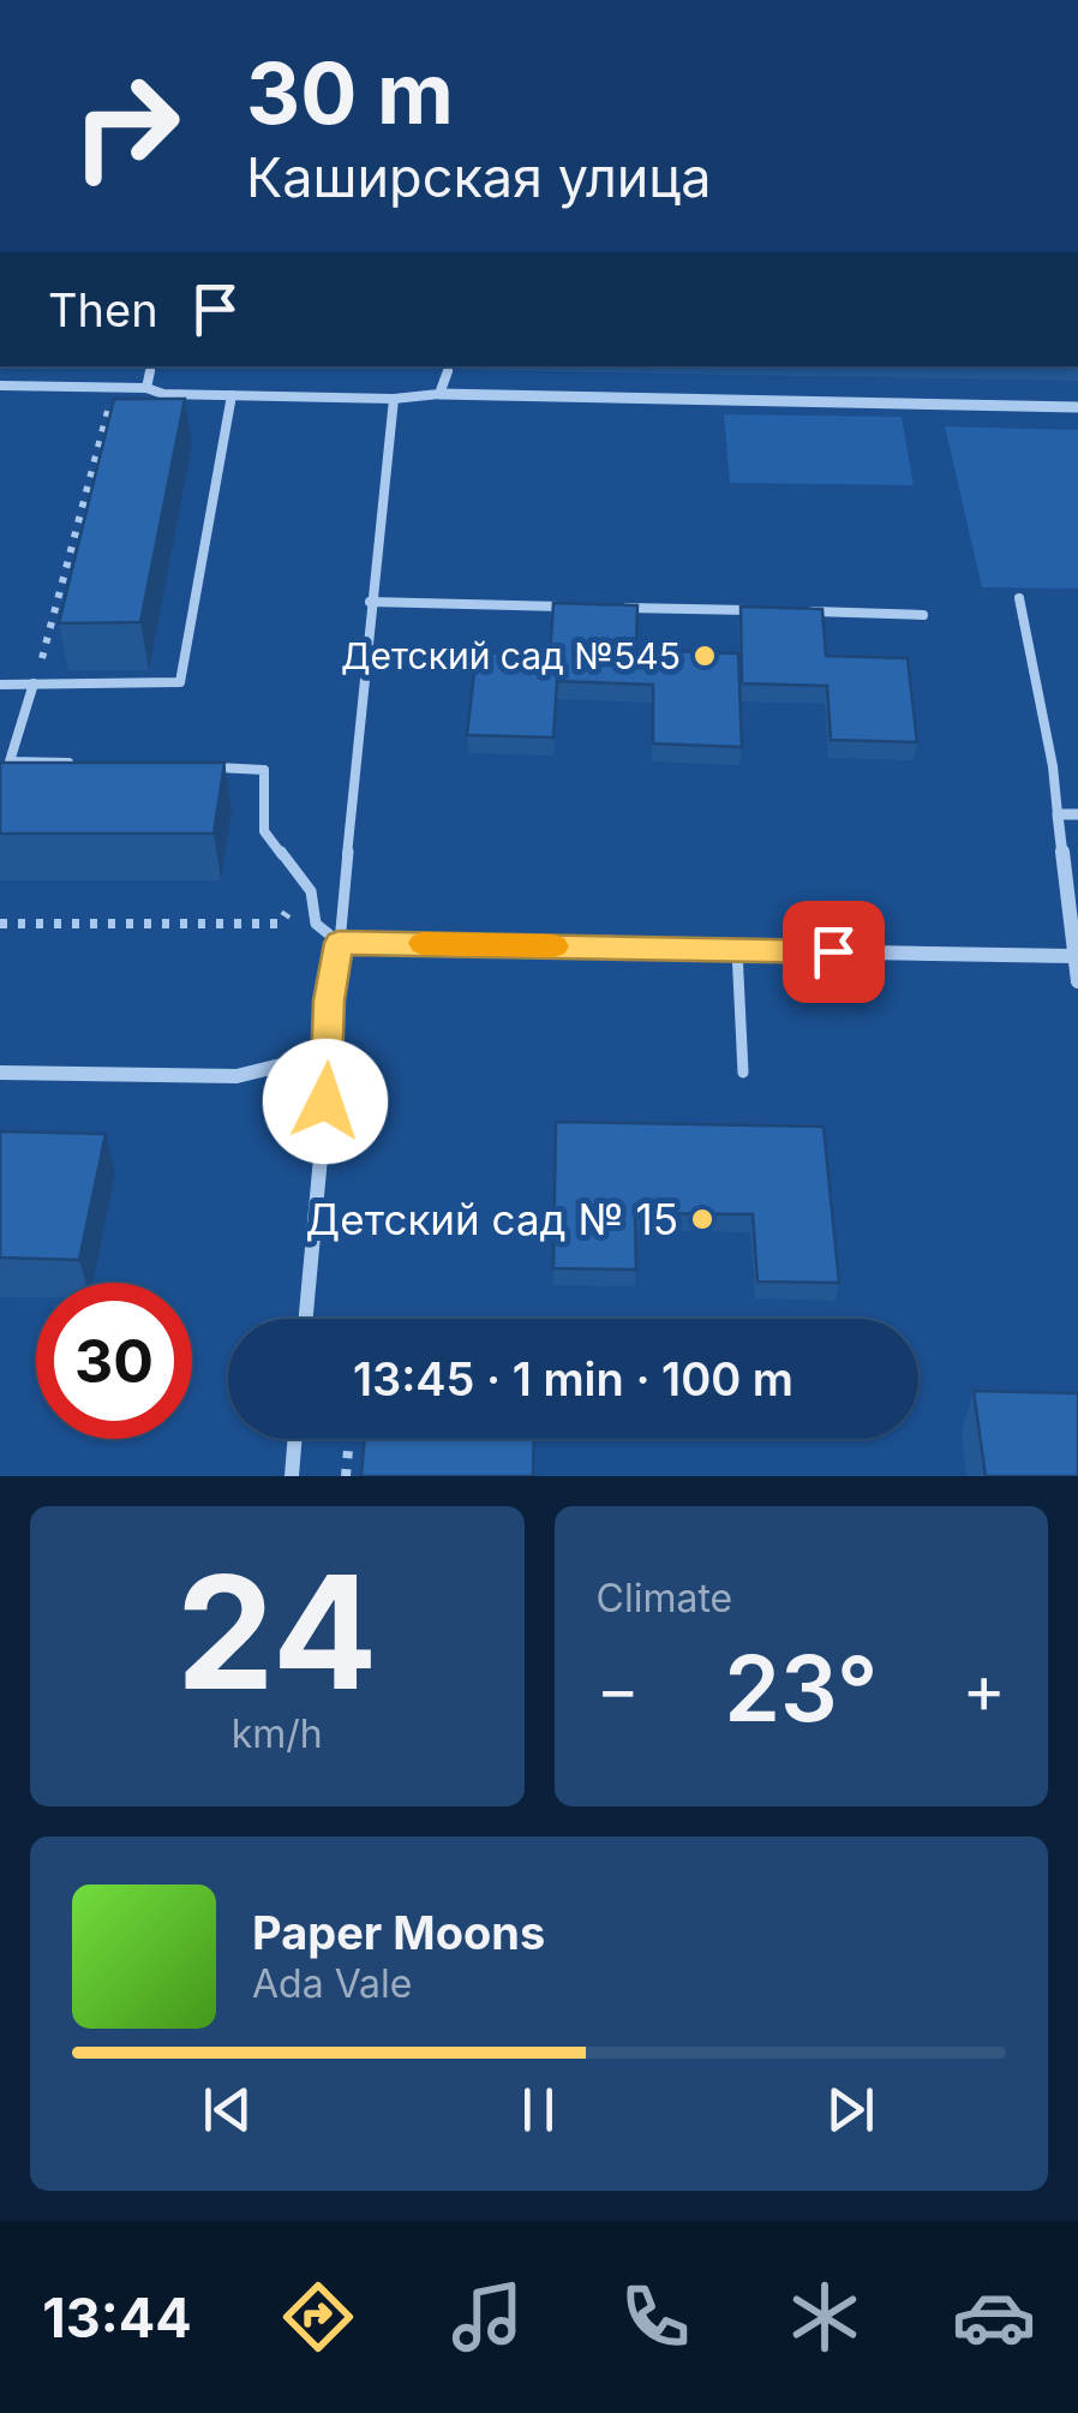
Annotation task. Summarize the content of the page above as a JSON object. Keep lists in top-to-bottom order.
{
  "places": ["Детский сад №545", "Детский сад № 15"],
  "page": {
    "turn": ["30 m", "Каширская улица"],
    "then": "Then",
    "limit": "30",
    "trip": "13:45 · 1 min · 100 m",
    "tile": [
      ["24", "km/h"],
      "Climate"
    ],
    "heat": ["−", "23°", "+"],
    "song": ["Paper Moons", "Ada Vale"],
    "tabs": "13:44"
  }
}
